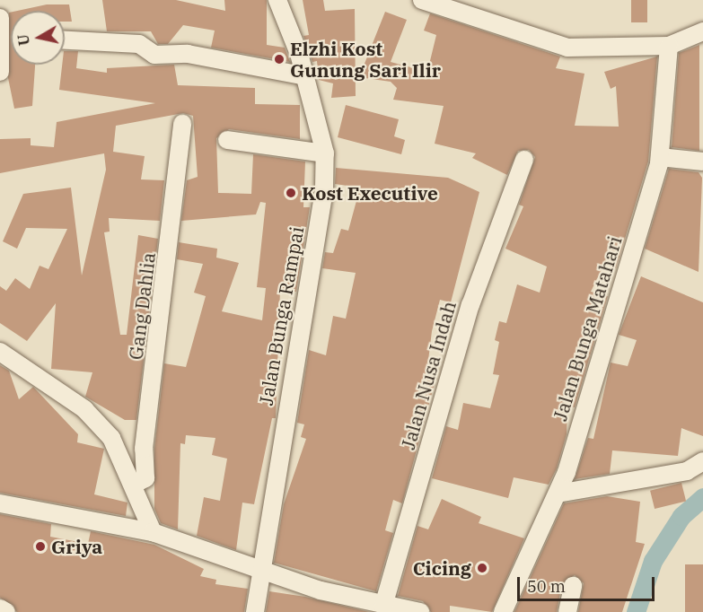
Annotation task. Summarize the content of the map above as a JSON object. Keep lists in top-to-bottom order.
{
  "streets": {
    "street": [
      "Gang Dahlia",
      "Jalan Bunga Rampai",
      "Jalan Bunga Matahari",
      "Jalan Nusa Indah"
    ]
  },
  "places": [
    "Elzhi Kost Gunung Sari Ilir",
    "Kost Executive",
    "Griya",
    "Cicing"
  ],
  "scale_bar": "50 m",
  "north": "left"
}
